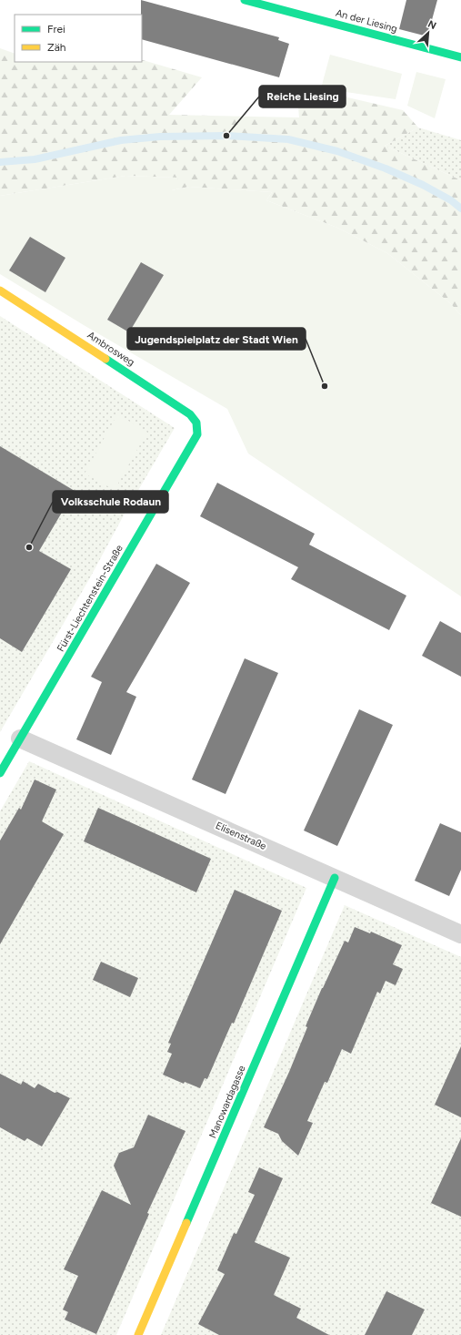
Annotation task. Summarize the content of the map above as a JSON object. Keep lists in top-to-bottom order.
{
  "streets": {
    "street": [
      "An der Liesing",
      "Ambrosweg",
      "Fürst-Liechtenstein-Straße",
      "Elisenstraße",
      "Manowardagasse"
    ]
  },
  "crossings": [
    ["Ambrosweg", "Fürst-Liechtenstein-Straße"],
    ["Fürst-Liechtenstein-Straße", "Elisenstraße"],
    ["Elisenstraße", "Manowardagasse"]
  ],
  "places": ["Reiche Liesing", "Jugendspielplatz der Stadt Wien", "Volksschule Rodaun"],
  "legend": ["Frei", "Zäh"],
  "north": "top right"
}
